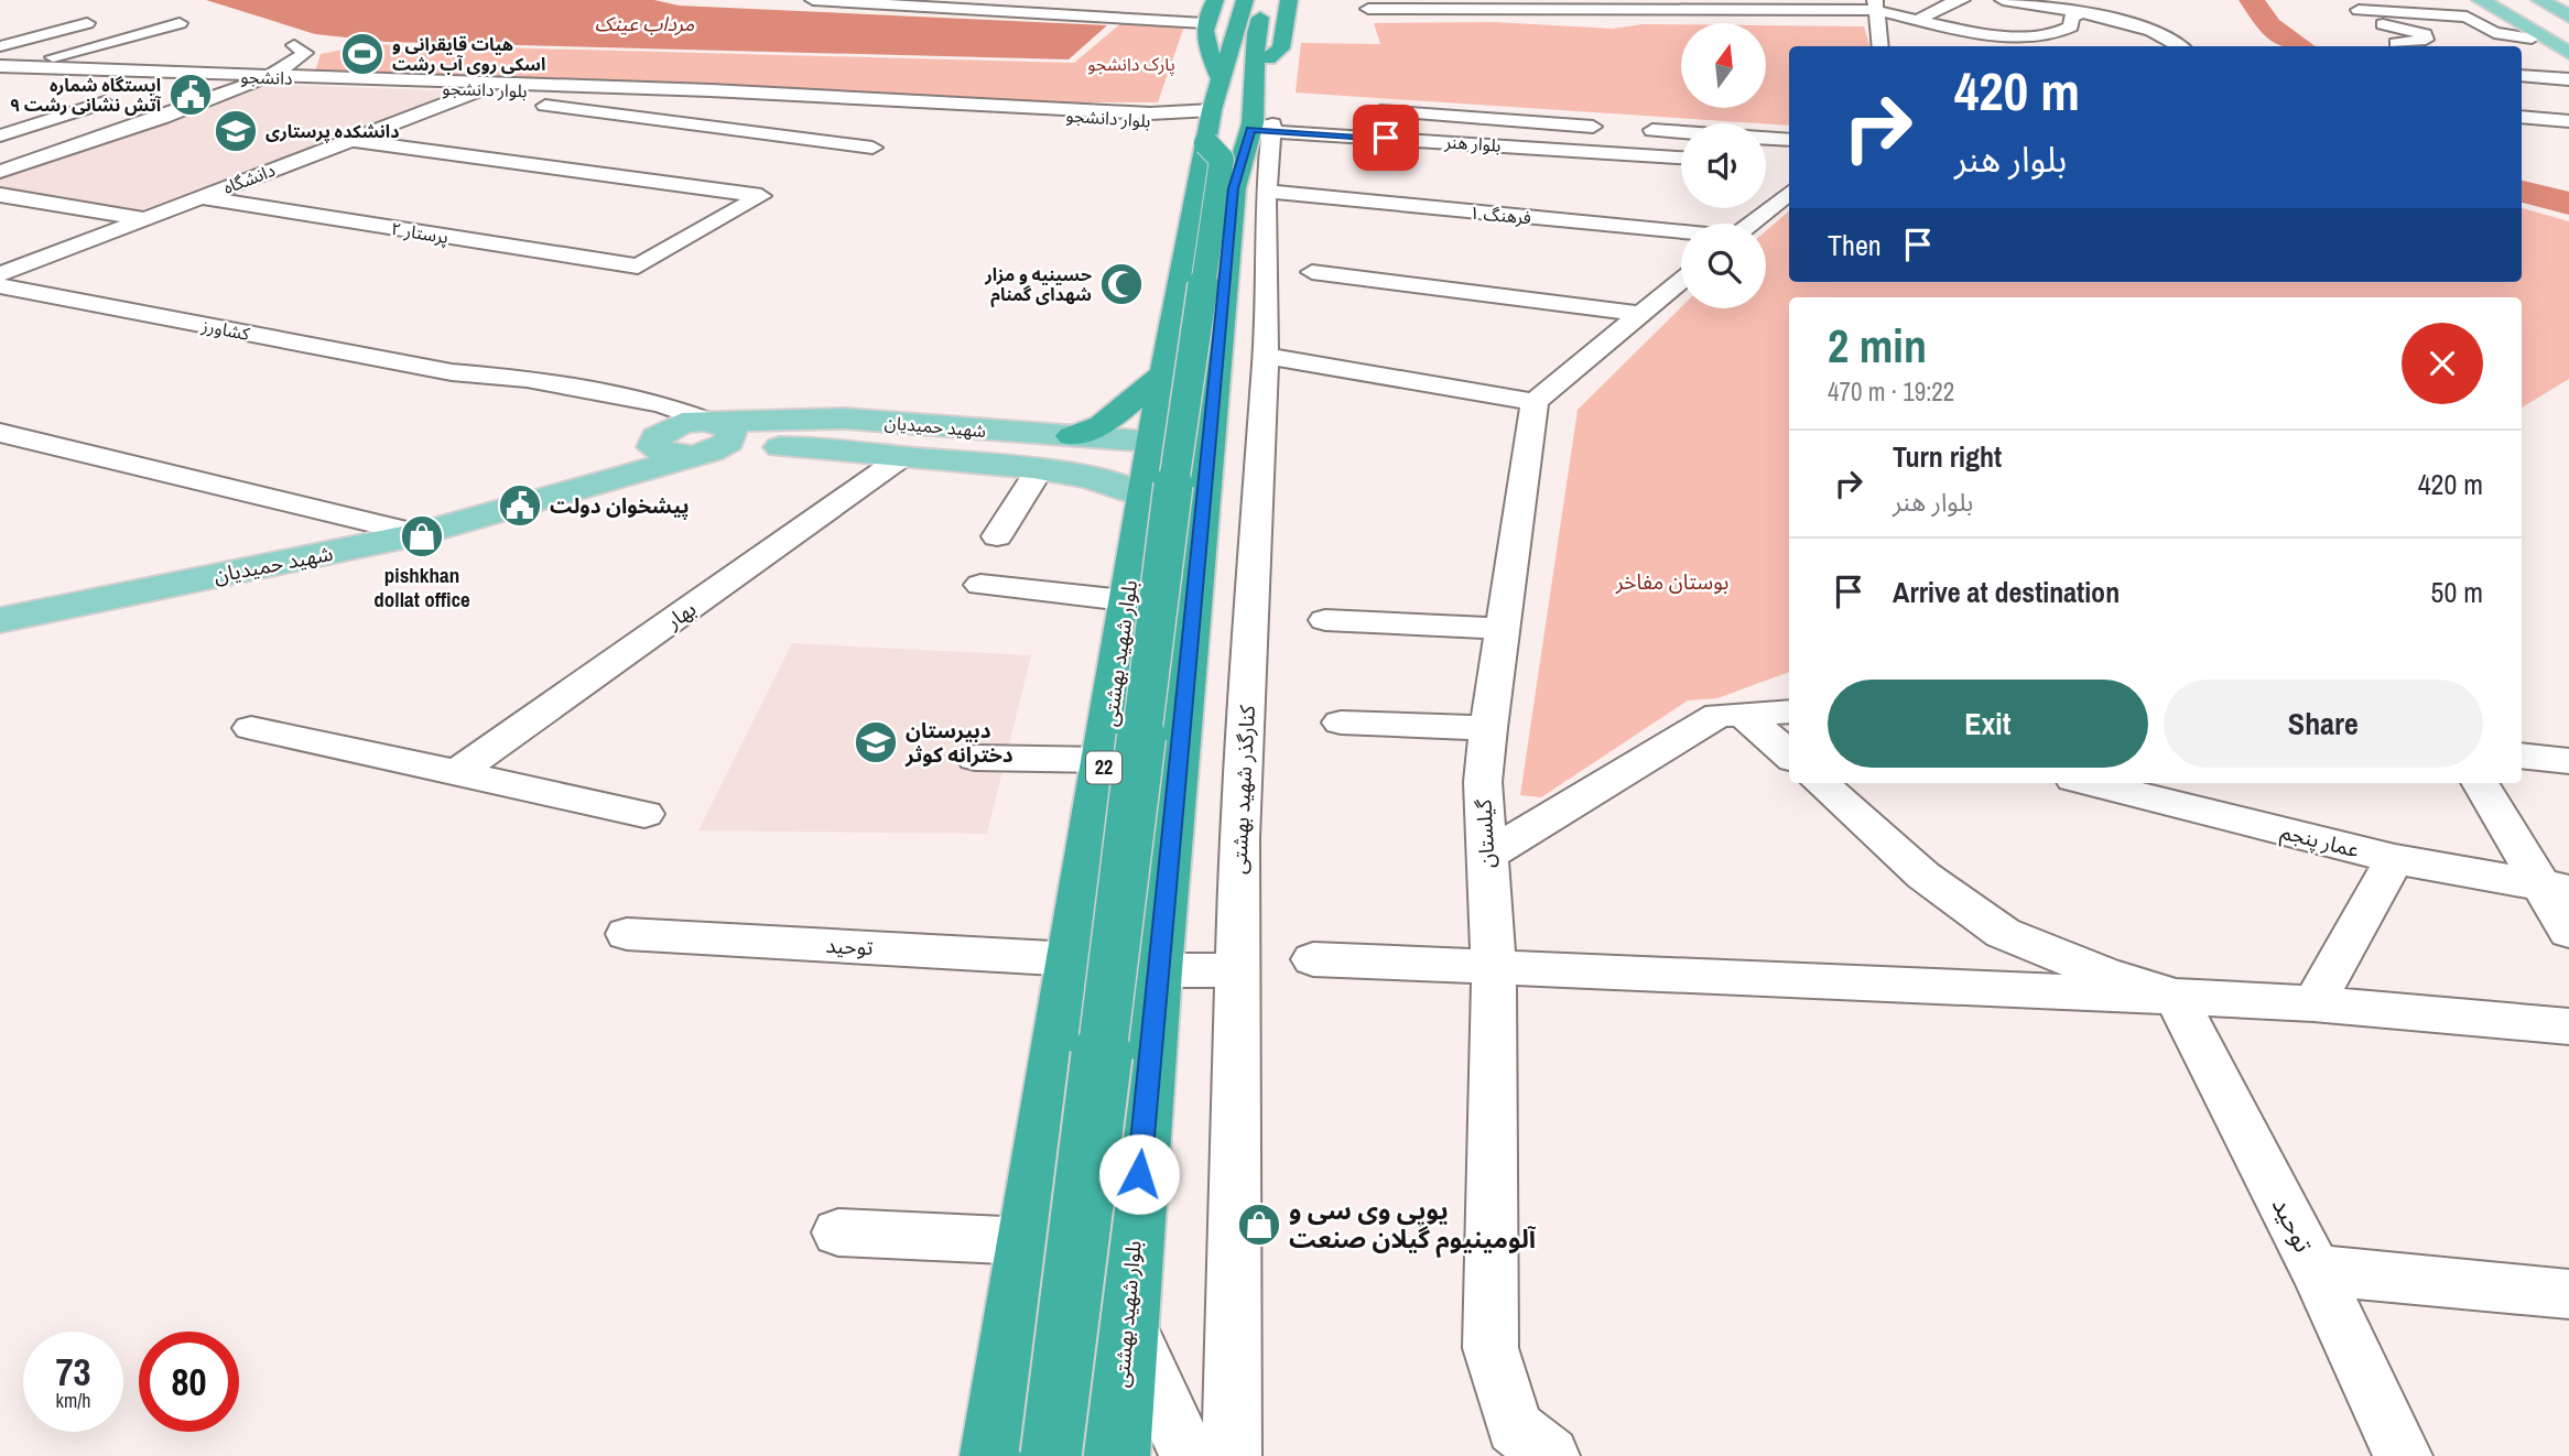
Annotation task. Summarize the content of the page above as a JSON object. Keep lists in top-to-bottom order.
{
  "streets": {
    "highway": ["بلوار شهید بهشتی", "22"],
    "main road": ["شهید حمیدیان"],
    "street": [
      "دانشجو",
      "بلوار دانشجو",
      "بلوار هنر",
      "دانشگاه",
      "فرهنگ ۱",
      "پرستار ۲",
      "کشاورز",
      "بهار",
      "کنارگذر شهید بهشتی",
      "گیلستان",
      "عمار پنجم",
      "توحید"
    ]
  },
  "crossings": [
    ["دانشجو", "بلوار دانشجو"],
    ["بلوار دانشجو", "بلوار هنر"],
    ["بلوار دانشجو", "دانشگاه"],
    ["بلوار دانشجو", "بلوار شهید بهشتی"],
    ["بلوار دانشجو", "کنارگذر شهید بهشتی"],
    ["بلوار هنر", "بلوار شهید بهشتی"],
    ["بلوار هنر", "کنارگذر شهید بهشتی"],
    ["دانشگاه", "پرستار ۲"],
    ["فرهنگ ۱", "کنارگذر شهید بهشتی"],
    ["کشاورز", "شهید حمیدیان"],
    ["شهید حمیدیان", "بهار"],
    ["شهید حمیدیان", "بلوار شهید بهشتی"],
    ["بلوار شهید بهشتی", "کنارگذر شهید بهشتی"],
    ["بلوار شهید بهشتی", "توحید"]
  ],
  "water": ["مرداب عینک"],
  "parks": ["پارک دانشجو", "بوستان مفاخر"],
  "places": {
    "sports": ["هیات قایقرانی و اسکی روی آب رشت"],
    "public building": ["ایستگاه شماره ۹ آتش نشانی رشت", "پیشخوان دولت"],
    "school or university": ["دانشکده پرستاری", "دبیرستان دخترانه کوثر"],
    "mosque": ["حسینیه و مزار شهدای گمنام"],
    "shop": ["pishkhan dollat office", "یوپی وی سی و آلومینیوم گیلان صنعت"]
  },
  "north": "top",
  "page": {
    "turn": ["420 m", "بلوار هنر"],
    "then": "Then",
    "heading": ["2 min", "470 m · 19:22"],
    "list": [
      {
        "name": "Turn right",
        "note": "بلوار هنر",
        "value": "420 m"
      },
      {
        "name": "Arrive at destination",
        "value": "50 m"
      }
    ],
    "buttons": ["Exit", "Share"],
    "speed": "73 km/h",
    "limit": "80"
  }
}
